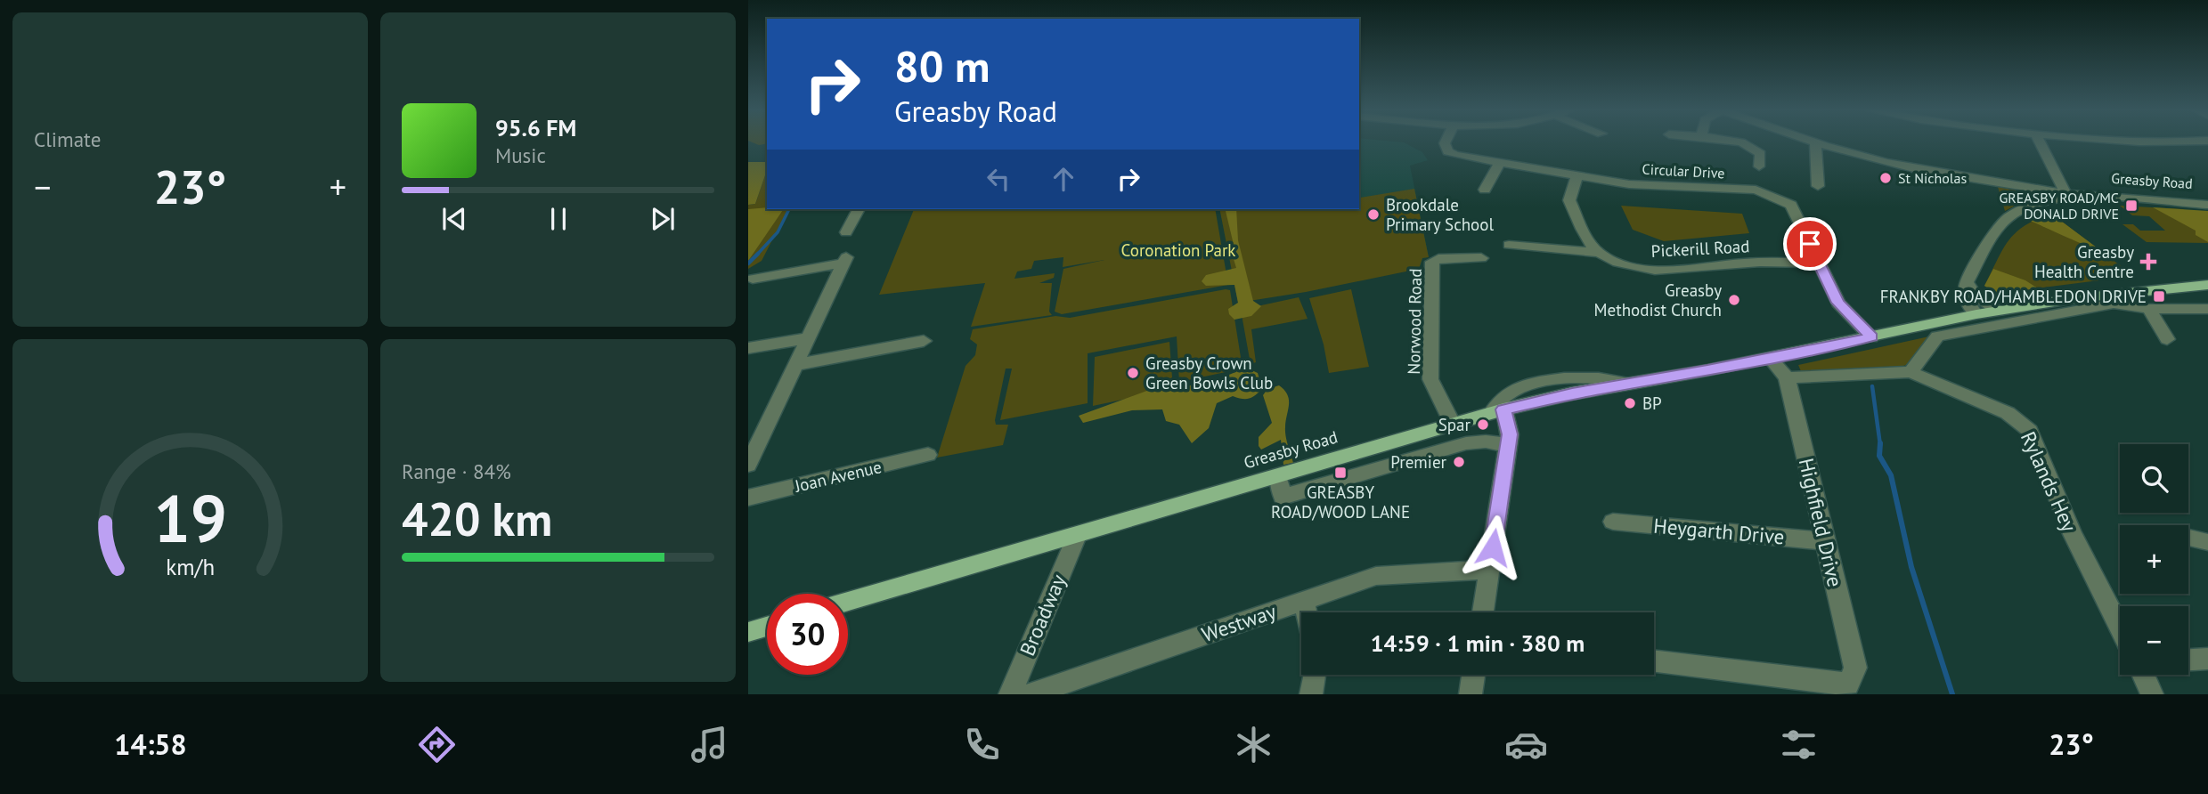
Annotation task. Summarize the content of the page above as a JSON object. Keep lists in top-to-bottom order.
{
  "streets": {
    "main road": ["Greasby Road"],
    "street": [
      "Circular Drive",
      "Pickerill Road",
      "Norwood Road",
      "Joan Avenue",
      "Rylands Hey",
      "Highfield Drive",
      "Heygarth Drive",
      "Broadway",
      "Westway"
    ]
  },
  "crossings": [
    ["Circular Drive", "Greasby Road"],
    ["Circular Drive", "Pickerill Road"],
    ["Greasby Road", "Norwood Road"],
    ["Greasby Road", "Broadway"],
    ["Highfield Drive", "Heygarth Drive"]
  ],
  "parks": ["Coronation Park"],
  "places": {
    "other": [
      "St Nicholas",
      "Brookdale Primary School",
      "Greasby Methodist Church",
      "Greasby Crown Green Bowls Club",
      "BP",
      "Spar",
      "Premier"
    ],
    "transit": ["GREASBY ROAD/MC DONALD DRIVE", "FRANKBY ROAD/HAMBLEDON DRIVE", "GREASBY ROAD/WOOD LANE"],
    "health": ["Greasby Health Centre"]
  },
  "page": {
    "tile": [
      "Climate",
      ["Range · 84%", "420 km"]
    ],
    "turn": ["80 m", "Greasby Road"],
    "song": ["95.6 FM", "Music"],
    "heat": ["−", "23°", "+"],
    "map_buttons": ["+", "−"],
    "limit": "30",
    "trip": "14:59 · 1 min · 380 m",
    "tabs": ["14:58", "23°"],
    "gauge": ["19", "km/h"]
  }
}
